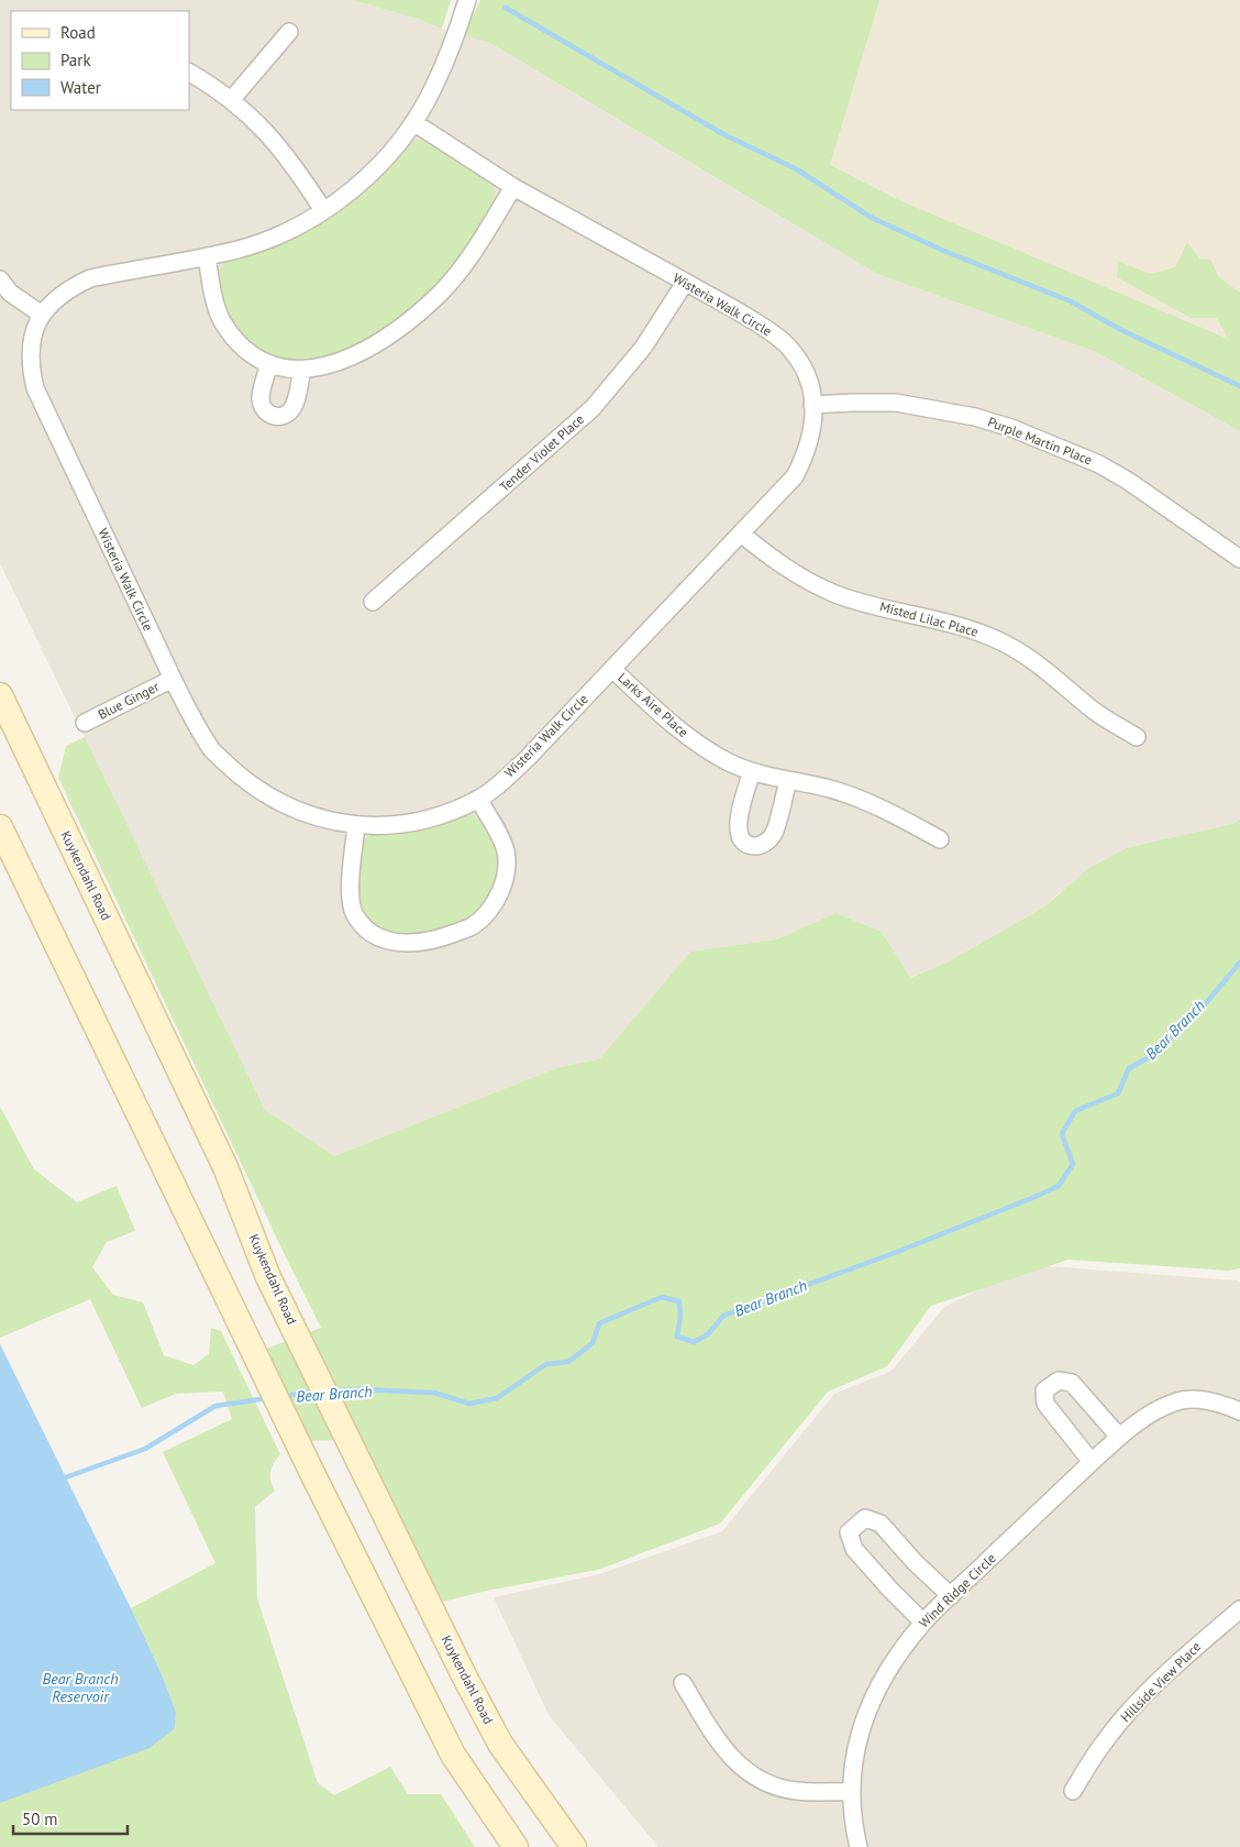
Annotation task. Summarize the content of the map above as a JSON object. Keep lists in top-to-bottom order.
{
  "streets": {
    "main road": ["Kuykendahl Road"],
    "street": [
      "Wisteria Walk Circle",
      "Purple Martin Place",
      "Tender Violet Place",
      "Misted Lilac Place",
      "Blue Ginger",
      "Larks Aire Place",
      "Wind Ridge Circle",
      "Hillside View Place"
    ]
  },
  "crossings": [
    ["Wisteria Walk Circle", "Purple Martin Place"],
    ["Wisteria Walk Circle", "Tender Violet Place"],
    ["Wisteria Walk Circle", "Misted Lilac Place"],
    ["Wisteria Walk Circle", "Blue Ginger"],
    ["Wisteria Walk Circle", "Larks Aire Place"]
  ],
  "water": ["Bear Branch", "Bear Branch Reservoir"],
  "legend": ["Road", "Park", "Water"],
  "scale_bar": "50 m"
}
